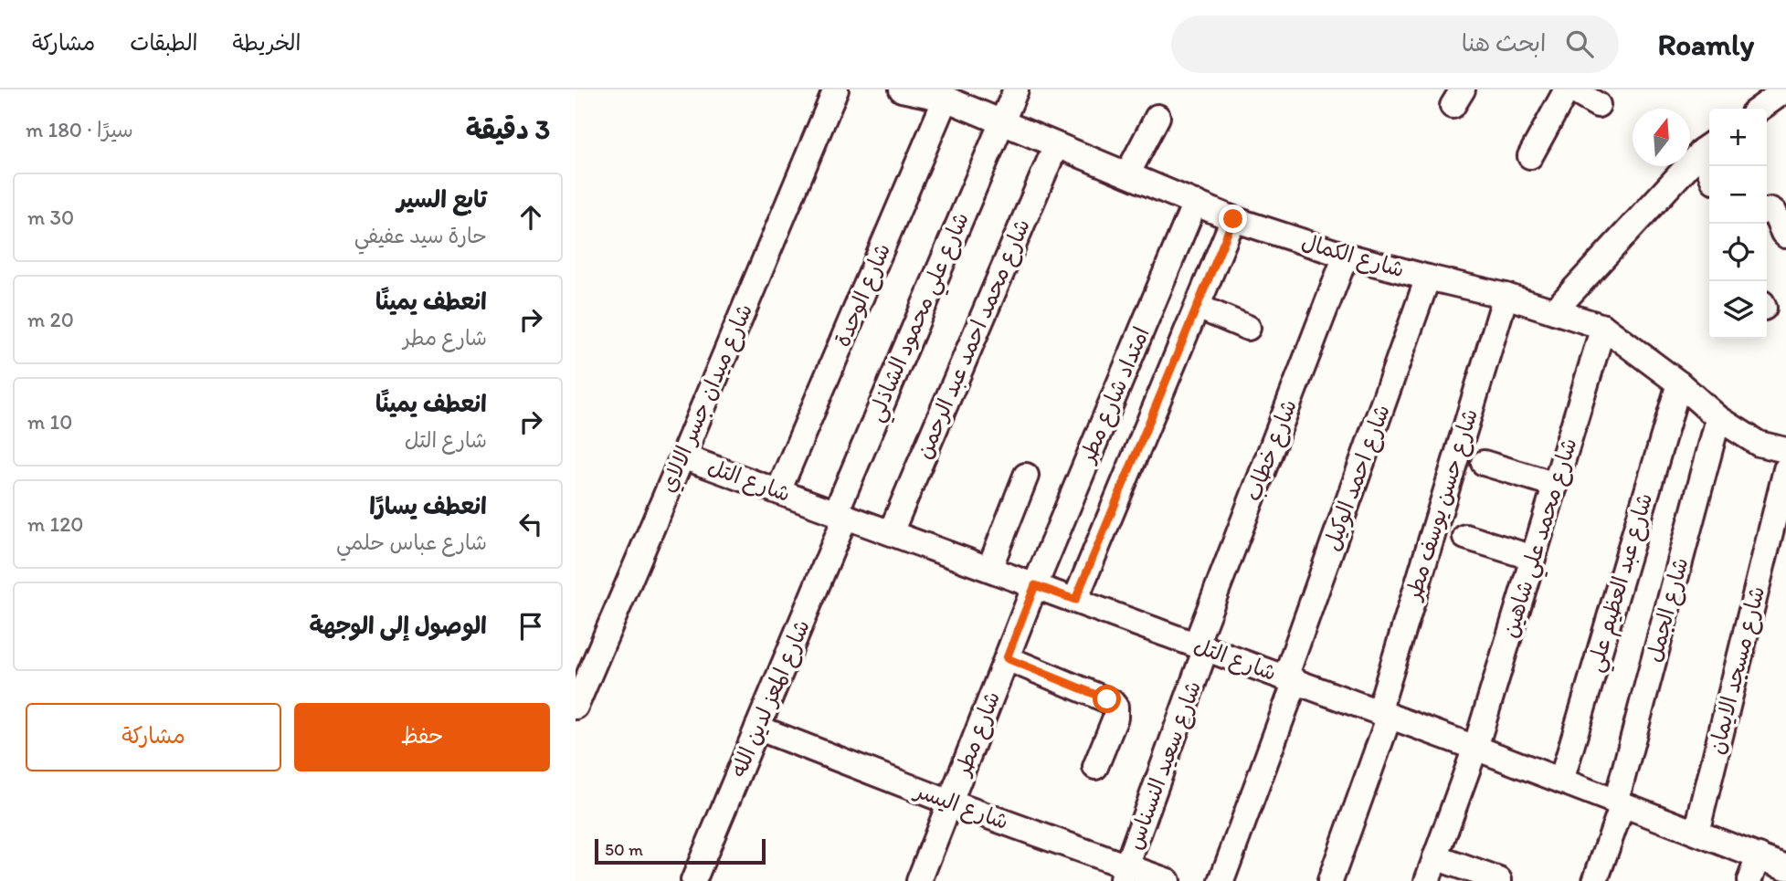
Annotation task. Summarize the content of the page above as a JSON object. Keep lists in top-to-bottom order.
{
  "streets": {
    "street": [
      "شارع الكمال",
      "شارع الوحدة",
      "شارع علي محمود الشاذلي",
      "شارع محمد احمد عبد الرحمن",
      "امتداد شارع مطر",
      "شارع ميدان جسر الالاي",
      "شارع خطاب",
      "شارع احمد الوكيل",
      "شارع التل",
      "شارع حسن يوسف مطر",
      "شارع محمد علي شاهين",
      "شارع عبد العظيم علي",
      "شارع الجمل",
      "شارع مسجد الايمان",
      "شارع المعز لدين الله",
      "شارع مطر",
      "شارع سعيد النسناس",
      "شارع اليسر"
    ]
  },
  "crossings": [
    ["شارع الكمال", "شارع الوحدة"],
    ["شارع الكمال", "شارع علي محمود الشاذلي"],
    ["شارع الكمال", "شارع محمد احمد عبد الرحمن"],
    ["شارع الكمال", "امتداد شارع مطر"],
    ["شارع الكمال", "شارع خطاب"],
    ["شارع الكمال", "شارع احمد الوكيل"],
    ["شارع الكمال", "شارع حسن يوسف مطر"],
    ["شارع الكمال", "شارع محمد علي شاهين"],
    ["شارع الكمال", "شارع عبد العظيم علي"],
    ["شارع الكمال", "شارع الجمل"],
    ["شارع الوحدة", "شارع التل"],
    ["شارع علي محمود الشاذلي", "شارع التل"],
    ["شارع علي محمود الشاذلي", "شارع المعز لدين الله"],
    ["شارع محمد احمد عبد الرحمن", "شارع التل"],
    ["امتداد شارع مطر", "شارع التل"],
    ["امتداد شارع مطر", "شارع مطر"],
    ["شارع ميدان جسر الالاي", "شارع التل"],
    ["شارع خطاب", "شارع التل"],
    ["شارع خطاب", "شارع سعيد النسناس"],
    ["شارع احمد الوكيل", "شارع التل"],
    ["شارع التل", "شارع حسن يوسف مطر"],
    ["شارع التل", "شارع محمد علي شاهين"],
    ["شارع التل", "شارع عبد العظيم علي"],
    ["شارع التل", "شارع الجمل"],
    ["شارع التل", "شارع مسجد الايمان"],
    ["شارع التل", "شارع المعز لدين الله"],
    ["شارع التل", "شارع مطر"],
    ["شارع التل", "شارع سعيد النسناس"],
    ["شارع المعز لدين الله", "شارع اليسر"],
    ["شارع مطر", "شارع اليسر"],
    ["شارع سعيد النسناس", "شارع اليسر"]
  ],
  "scale_bar": "50 m",
  "north": "top",
  "page": {
    "header": "Roamly",
    "search": "ابحث هنا",
    "nav": ["الخريطة", "الطبقات", "مشاركة"],
    "heading": ["3 دقيقة", "سيرًا · 180 m"],
    "map_buttons": ["+", "−"],
    "list": [
      ["تابع السير", "حارة سيد عفيفي", "30 m"],
      ["انعطف يمينًا", "شارع مطر", "20 m"],
      ["انعطف يمينًا", "شارع التل", "10 m"],
      ["انعطف يسارًا", "شارع عباس حلمي", "120 m"],
      "الوصول إلى الوجهة"
    ],
    "buttons": ["حفظ", "مشاركة"],
    "scale": "50 m"
  }
}
